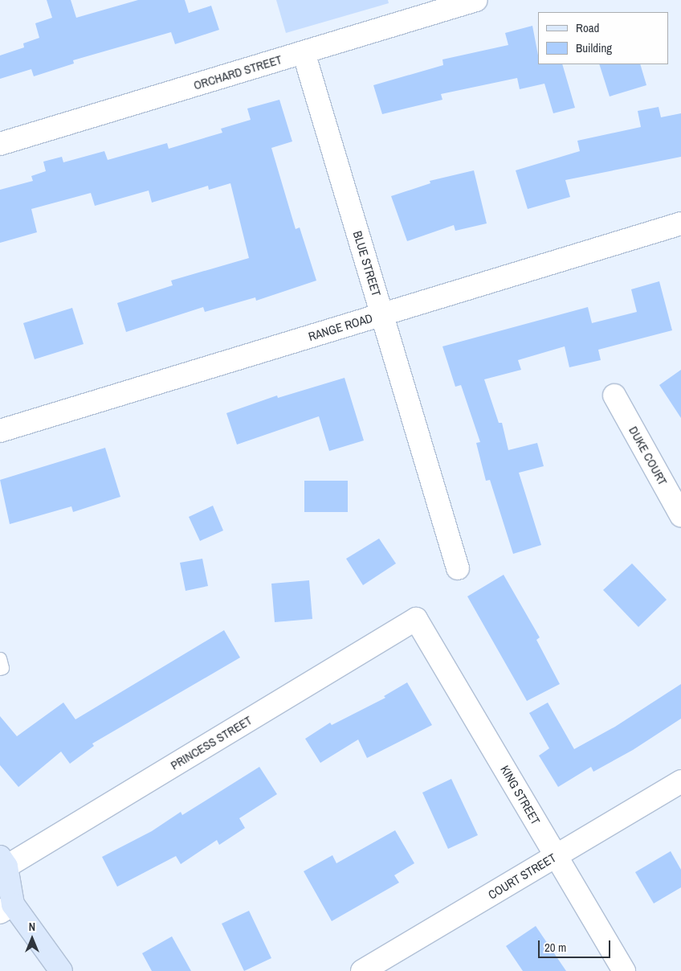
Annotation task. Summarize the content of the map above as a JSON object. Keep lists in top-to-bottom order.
{
  "streets": {
    "street": [
      "ORCHARD STREET",
      "BLUE STREET",
      "RANGE ROAD",
      "DUKE COURT",
      "PRINCESS STREET",
      "KING STREET",
      "COURT STREET"
    ]
  },
  "crossings": [
    ["ORCHARD STREET", "BLUE STREET"],
    ["BLUE STREET", "RANGE ROAD"],
    ["PRINCESS STREET", "KING STREET"],
    ["KING STREET", "COURT STREET"]
  ],
  "legend": ["Road", "Building"],
  "scale_bar": "20 m",
  "north": "top"
}
